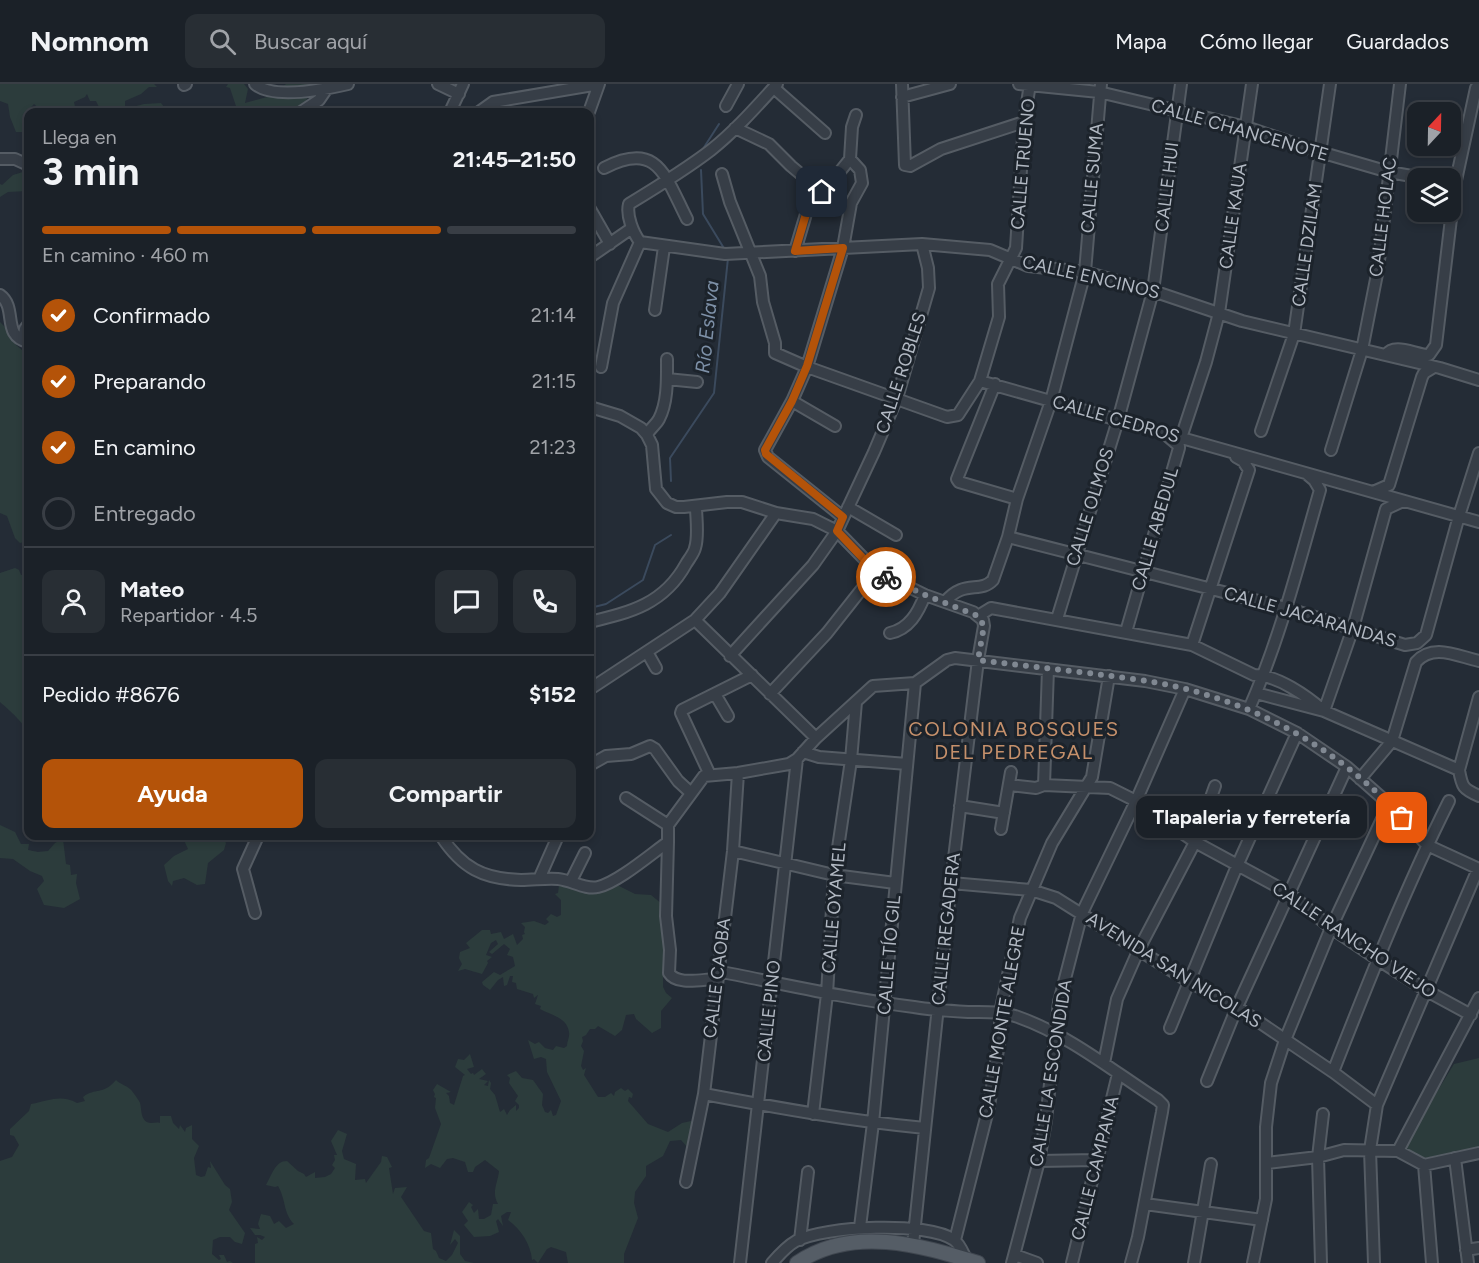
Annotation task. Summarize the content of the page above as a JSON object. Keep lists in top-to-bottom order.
{
  "streets": {
    "street": [
      "CALLE CHANCENOTE",
      "CALLE TRUENO",
      "CALLE SUMA",
      "CALLE HUI",
      "CALLE KAUA",
      "CALLE HOLAC",
      "CALLE DZILAM",
      "CALLE ENCINOS",
      "CALLE ROBLES",
      "CALLE CEDROS",
      "CALLE OLMOS",
      "CALLE ABEDUL",
      "CALLE JACARANDAS",
      "CALLE OYAMEL",
      "CALLE REGADERA",
      "CALLE RANCHO VIEJO",
      "CALLE TÍO GIL",
      "AVENIDA SAN NICOLAS",
      "CALLE CAOBA",
      "CALLE PINO",
      "CALLE MONTE ALEGRE",
      "CALLE LA ESCONDIDA",
      "CALLE CAMPANA"
    ]
  },
  "crossings": [
    ["CALLE CHANCENOTE", "CALLE TRUENO"],
    ["CALLE CHANCENOTE", "CALLE SUMA"],
    ["CALLE CHANCENOTE", "CALLE HUI"],
    ["CALLE CHANCENOTE", "CALLE KAUA"],
    ["CALLE CHANCENOTE", "CALLE HOLAC"],
    ["CALLE CHANCENOTE", "CALLE DZILAM"],
    ["CALLE TRUENO", "CALLE ENCINOS"],
    ["CALLE TRUENO", "CALLE CEDROS"],
    ["CALLE SUMA", "CALLE ENCINOS"],
    ["CALLE SUMA", "CALLE CEDROS"],
    ["CALLE SUMA", "CALLE JACARANDAS"],
    ["CALLE HUI", "CALLE ENCINOS"],
    ["CALLE HUI", "CALLE OLMOS"],
    ["CALLE KAUA", "CALLE ENCINOS"],
    ["CALLE HOLAC", "CALLE ENCINOS"],
    ["CALLE DZILAM", "CALLE ENCINOS"],
    ["CALLE ENCINOS", "CALLE ROBLES"],
    ["CALLE ENCINOS", "CALLE OLMOS"],
    ["CALLE CEDROS", "CALLE OLMOS"],
    ["CALLE CEDROS", "CALLE ABEDUL"],
    ["CALLE CEDROS", "CALLE JACARANDAS"],
    ["CALLE OLMOS", "CALLE JACARANDAS"],
    ["CALLE ABEDUL", "CALLE JACARANDAS"],
    ["CALLE REGADERA", "AVENIDA SAN NICOLAS"],
    ["CALLE RANCHO VIEJO", "CALLE MONTE ALEGRE"],
    ["CALLE RANCHO VIEJO", "CALLE LA ESCONDIDA"],
    ["AVENIDA SAN NICOLAS", "CALLE MONTE ALEGRE"],
    ["AVENIDA SAN NICOLAS", "CALLE LA ESCONDIDA"]
  ],
  "districts": ["COLONIA BOSQUES DEL PEDREGAL"],
  "water": ["Río Eslava"],
  "places": ["Tlapaleria y ferretería"],
  "north": "top",
  "page": {
    "header": "Nomnom",
    "search": "Buscar aquí",
    "nav": ["Mapa", "Cómo llegar", "Guardados"],
    "heading": ["3 min", "Llega en", "21:45–21:50"],
    "panel": [
      "Mateo",
      "Repartidor · 4.5",
      "Pedido #8676",
      "$152"
    ],
    "bar": "En camino · 460 m",
    "list": [
      ["Confirmado", "21:14"],
      ["Preparando", "21:15"],
      ["En camino", "21:23"],
      "Entregado"
    ],
    "buttons": ["Ayuda", "Compartir"],
    "bubble": "Tlapaleria y ferretería"
  }
}
